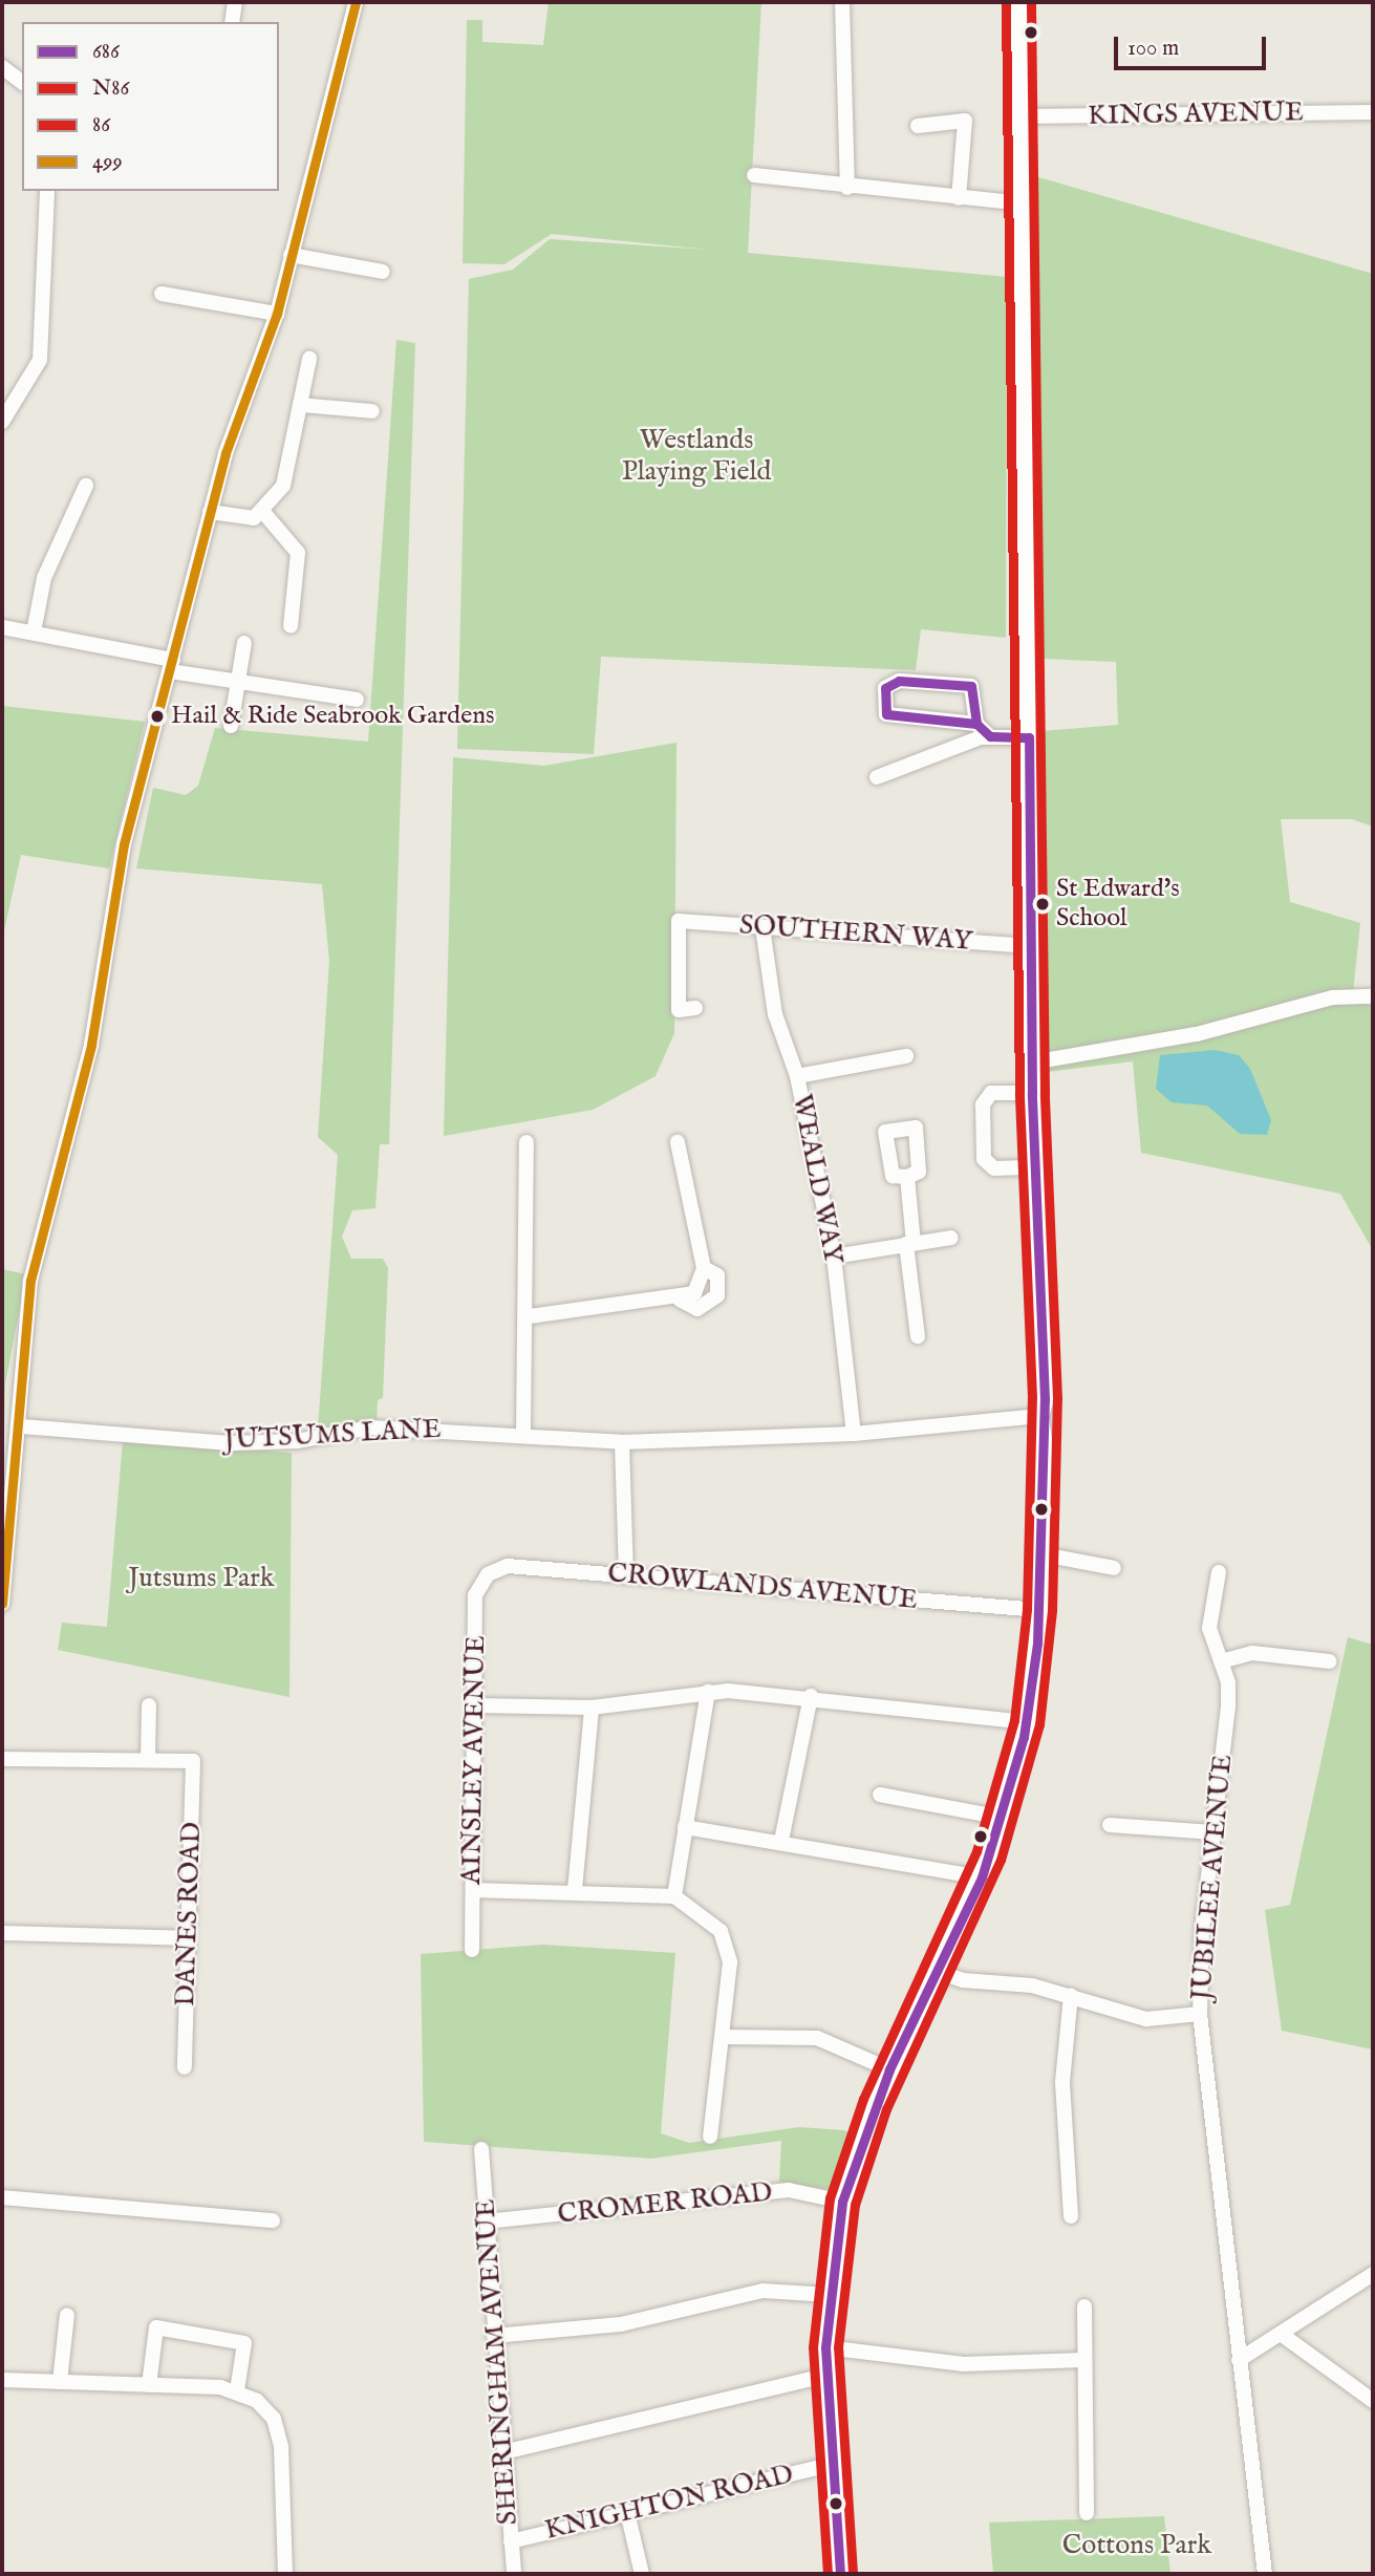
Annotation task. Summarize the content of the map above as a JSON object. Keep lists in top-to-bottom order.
{
  "streets": {
    "street": [
      "KINGS AVENUE",
      "SOUTHERN WAY",
      "WEALD WAY",
      "JUTSUMS LANE",
      "CROWLANDS AVENUE",
      "AINSLEY AVENUE",
      "JUBILEE AVENUE",
      "DANES ROAD",
      "CROMER ROAD",
      "SHERINGHAM AVENUE",
      "KNIGHTON ROAD"
    ]
  },
  "crossings": [
    ["SOUTHERN WAY", "WEALD WAY"],
    ["WEALD WAY", "JUTSUMS LANE"],
    ["CROWLANDS AVENUE", "AINSLEY AVENUE"],
    ["CROMER ROAD", "SHERINGHAM AVENUE"],
    ["SHERINGHAM AVENUE", "KNIGHTON ROAD"]
  ],
  "parks": ["Westlands Playing Field", "Jutsums Park", "Cottons Park"],
  "places": ["Hail & Ride Seabrook Gardens", "St Edward's School"],
  "lines": [
    "transit line N86",
    "transit line 86",
    "transit line 499",
    "transit line 686"
  ],
  "legend": [
    "686",
    "N86",
    "86",
    "499"
  ],
  "scale_bar": "100 m"
}
